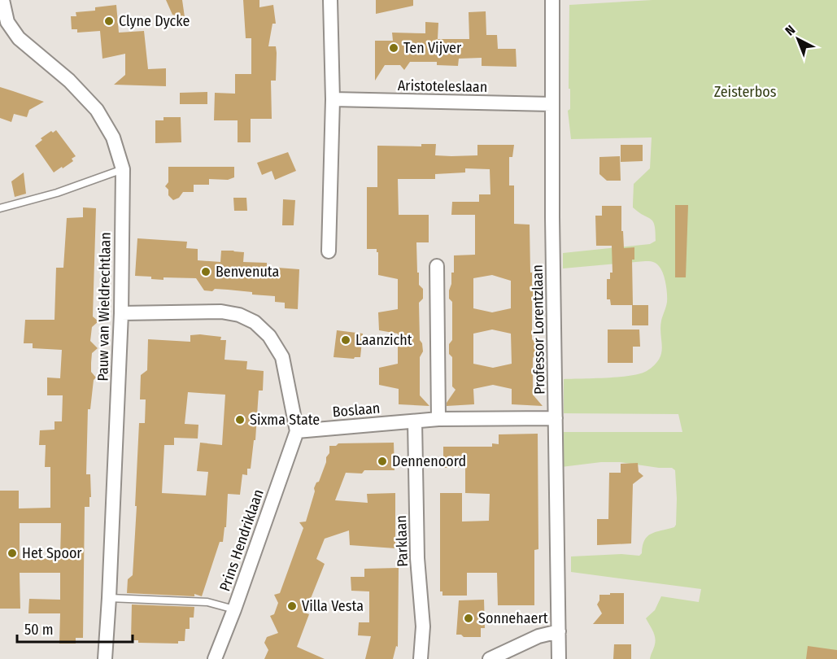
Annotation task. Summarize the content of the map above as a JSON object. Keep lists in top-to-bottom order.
{
  "streets": {
    "street": [
      "Aristoteleslaan",
      "Pauw van Wieldrechtlaan",
      "Professor Lorentzlaan",
      "Boslaan",
      "Prins Hendriklaan",
      "Parklaan"
    ]
  },
  "crossings": [
    ["Aristoteleslaan", "Professor Lorentzlaan"],
    ["Professor Lorentzlaan", "Boslaan"],
    ["Boslaan", "Prins Hendriklaan"],
    ["Boslaan", "Parklaan"]
  ],
  "parks": ["Zeisterbos"],
  "places": [
    "Clyne Dycke",
    "Ten Vijver",
    "Benvenuta",
    "Laanzicht",
    "Sixma State",
    "Dennenoord",
    "Het Spoor",
    "Villa Vesta",
    "Sonnehaert"
  ],
  "scale_bar": "50 m",
  "north": "top left"
}
